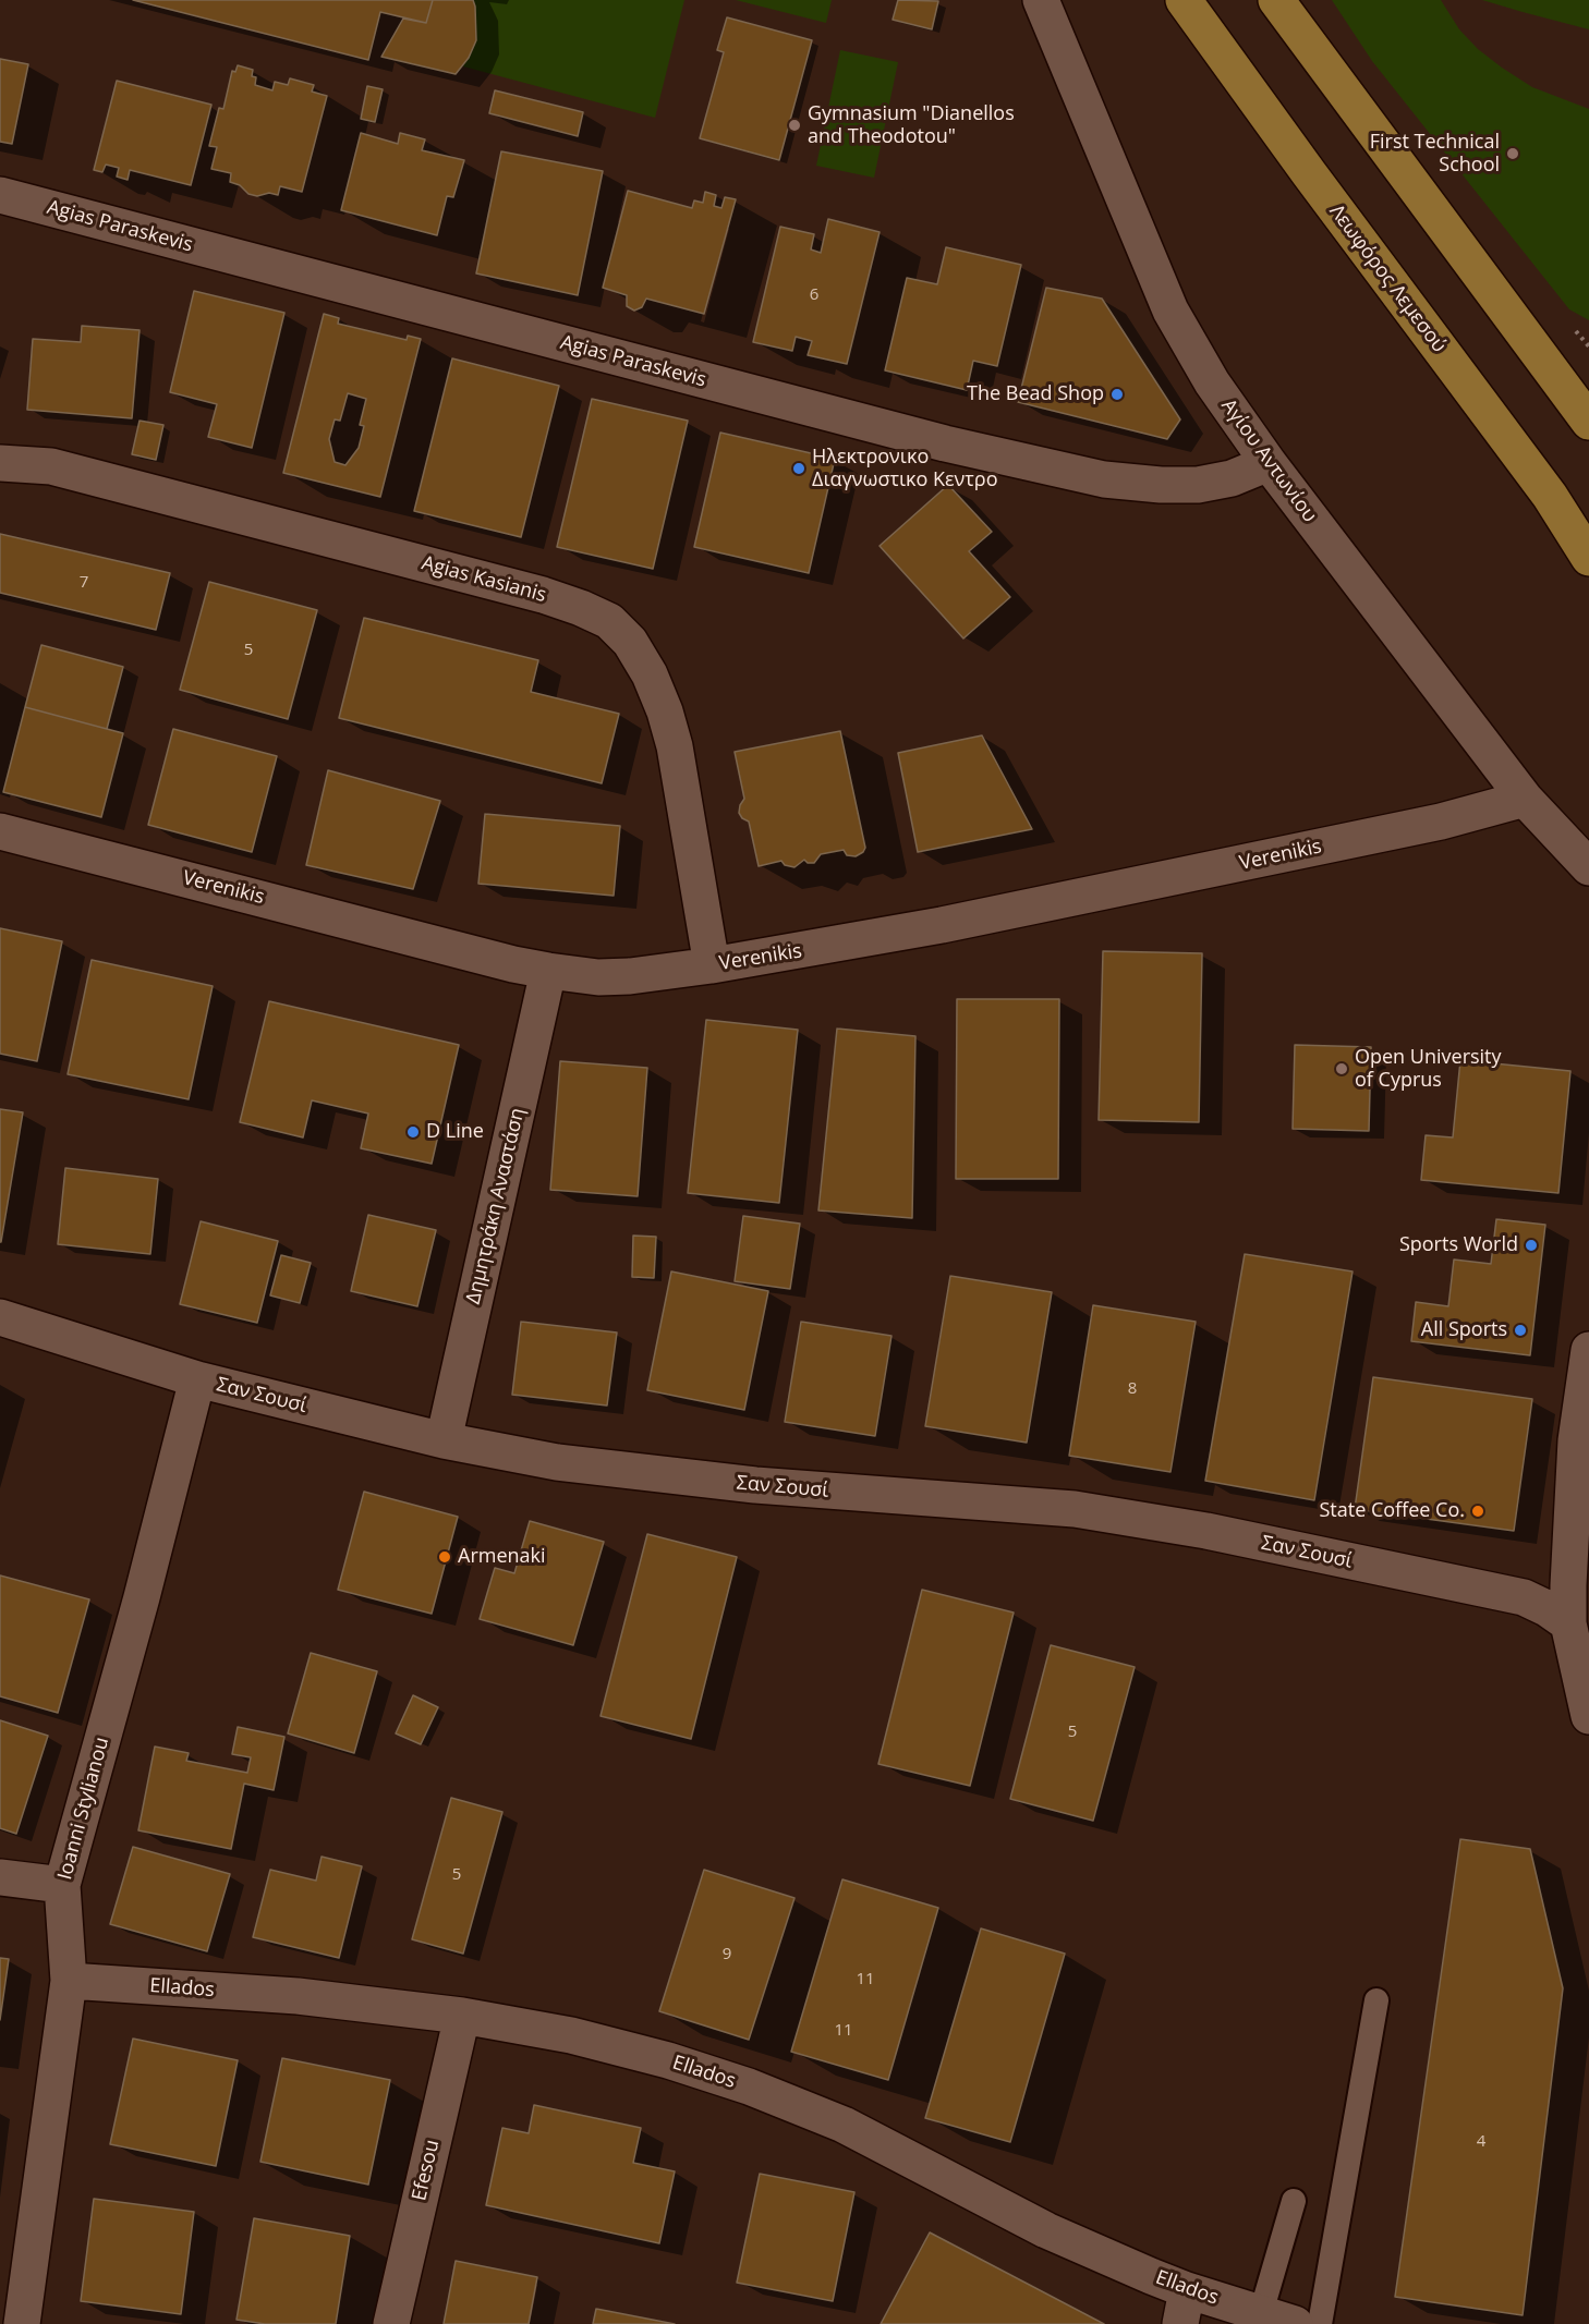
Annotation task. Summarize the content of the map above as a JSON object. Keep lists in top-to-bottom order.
{
  "streets": {
    "main road": ["Λεωφόρος Λεμεσού"],
    "street": [
      "Agias Paraskevis",
      "Αγίου Αντωνίου",
      "Agias Kasianis",
      "Verenikis",
      "Δημητράκη Αναστάση",
      "Σαν Σουσί",
      "Ioanni Stylianou",
      "Ellados",
      "Efesou"
    ]
  },
  "crossings": [
    ["Agias Paraskevis", "Αγίου Αντωνίου"],
    ["Αγίου Αντωνίου", "Verenikis"],
    ["Agias Kasianis", "Verenikis"],
    ["Verenikis", "Δημητράκη Αναστάση"],
    ["Δημητράκη Αναστάση", "Σαν Σουσί"],
    ["Σαν Σουσί", "Ioanni Stylianou"],
    ["Ioanni Stylianou", "Ellados"],
    ["Ellados", "Efesou"]
  ],
  "places": [
    "Gymnasium \"Dianellos and Theodotou\"",
    "First Technical School",
    "The Bead Shop",
    "Ηλεκτρονικο Διαγνωστικο Κεντρο",
    "Open University of Cyprus",
    "D Line",
    "Sports World",
    "All Sports",
    "State Coffee Co.",
    "Armenaki"
  ],
  "house_numbers": [
    "6",
    "7",
    "5",
    "8",
    "5",
    "5",
    "9",
    "11",
    "11",
    "4"
  ]
}
